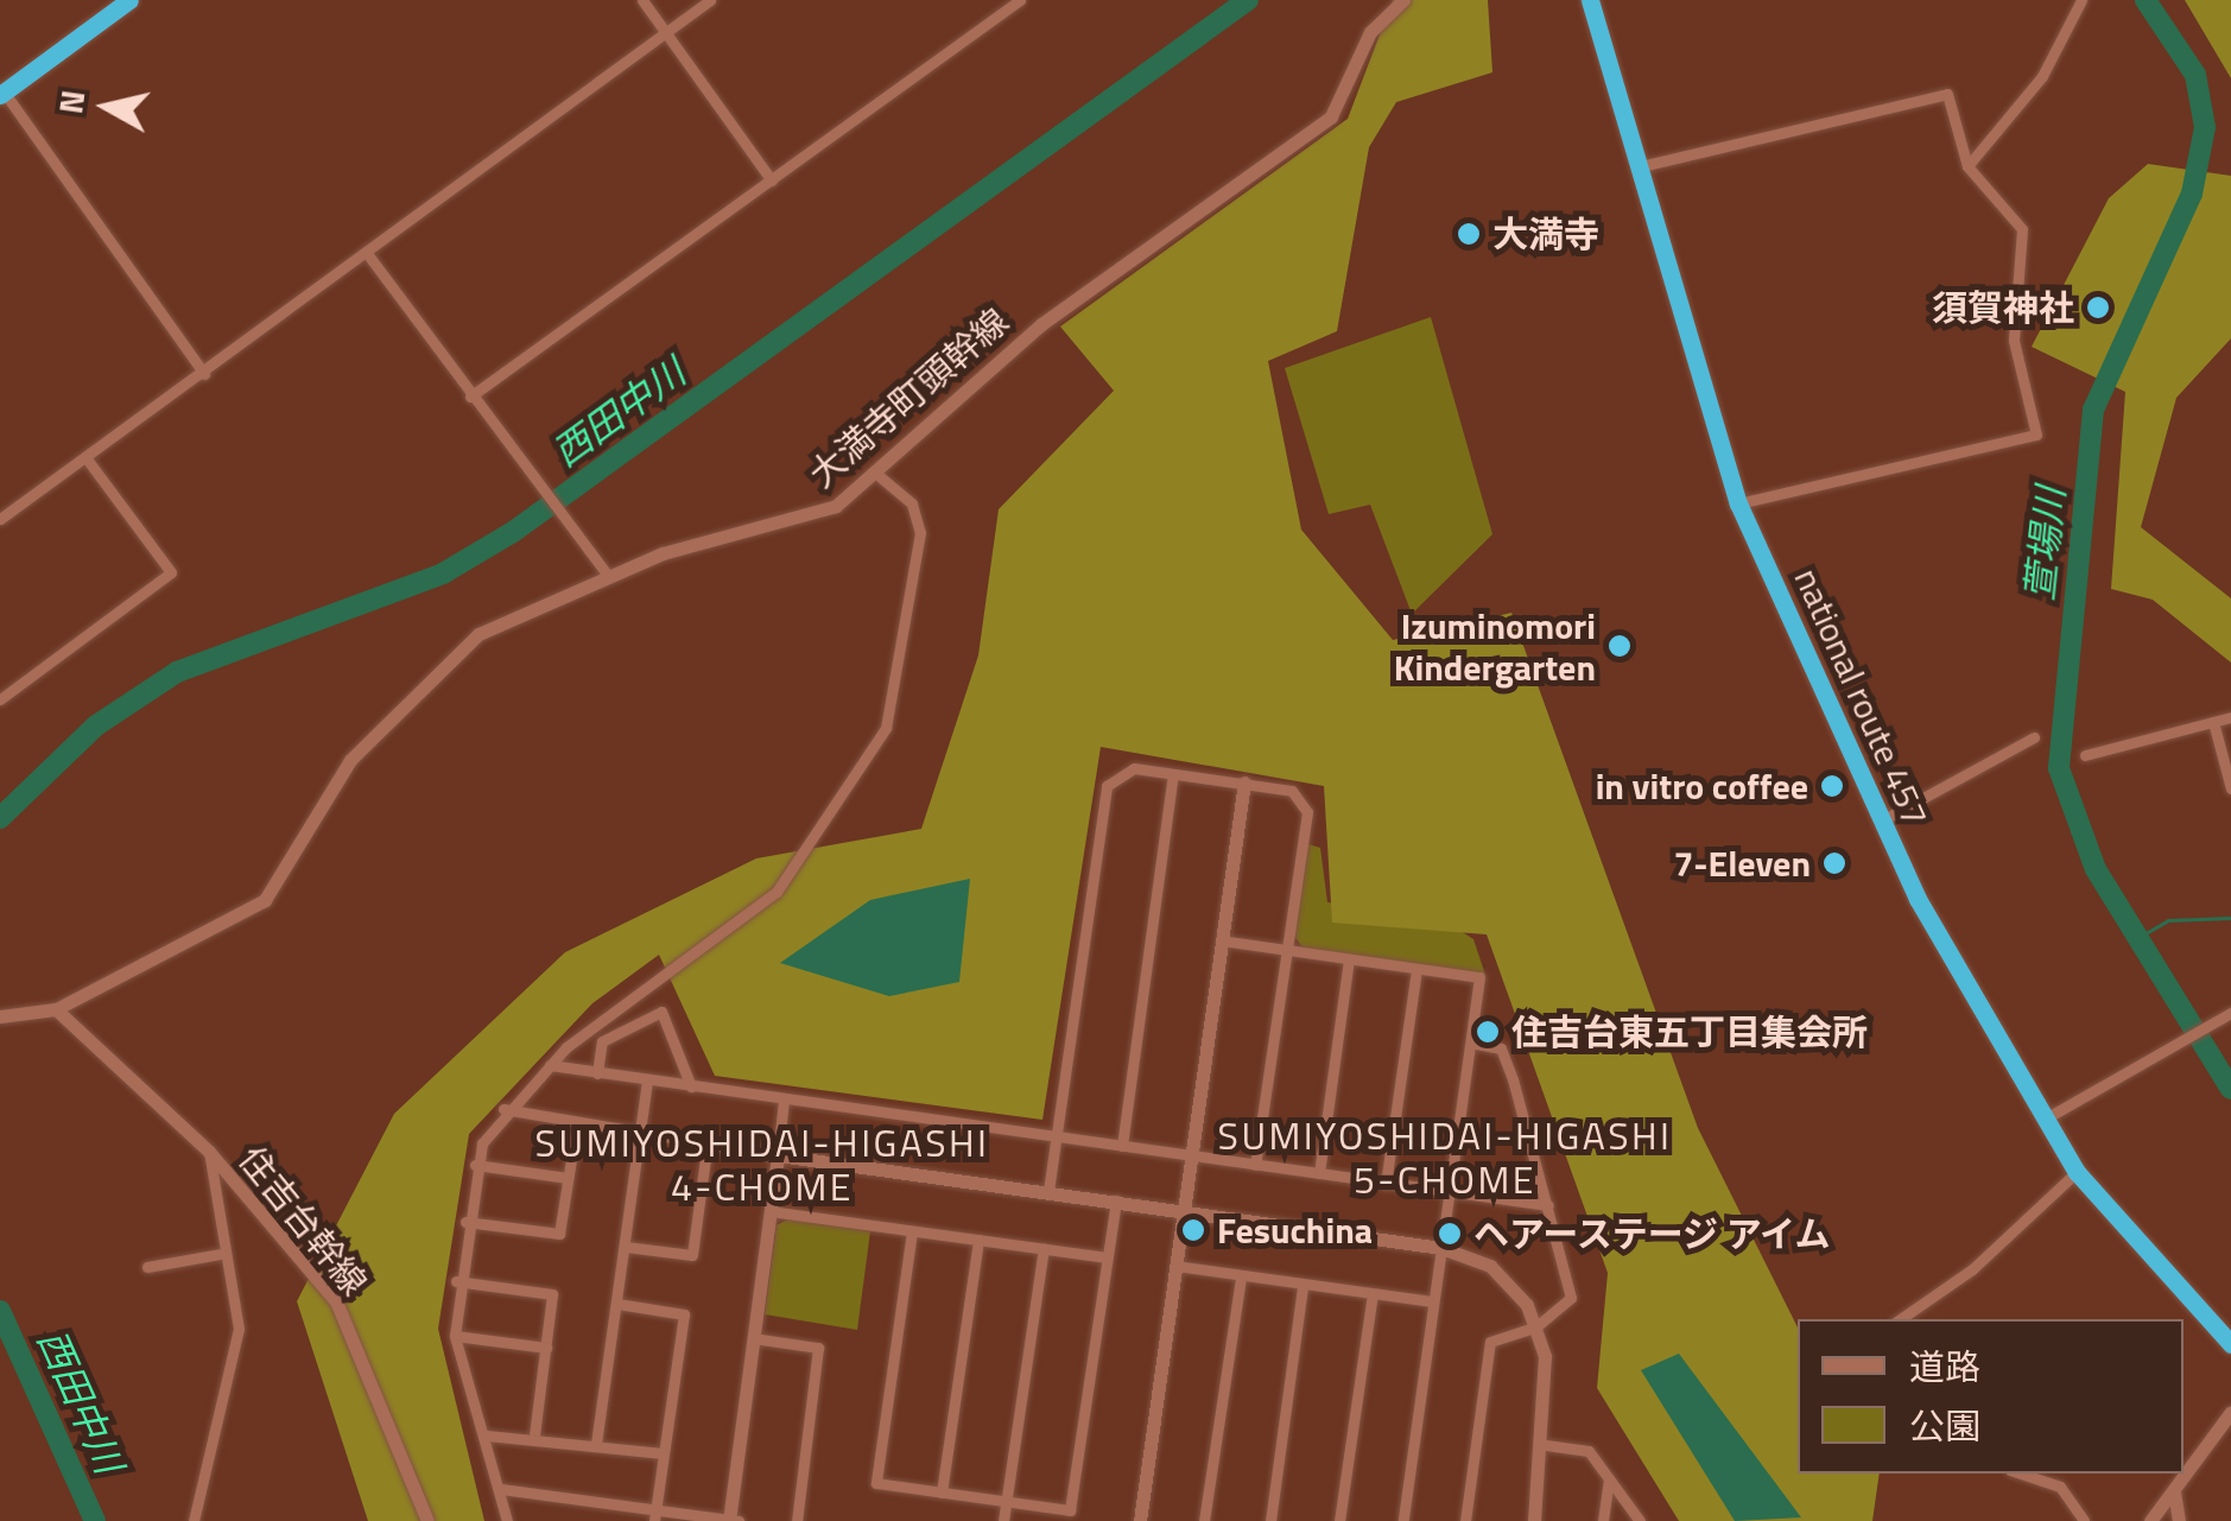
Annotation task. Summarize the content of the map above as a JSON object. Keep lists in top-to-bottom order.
{
  "streets": {
    "highway": ["national route 457"],
    "street": ["大満寺町頭幹線", "住吉台幹線"]
  },
  "crossings": [
    ["大満寺町頭幹線", "住吉台幹線"]
  ],
  "districts": ["SUMIYOSHIDAI-HIGASHI 5-CHOME", "SUMIYOSHIDAI-HIGASHI 4-CHOME"],
  "water": ["西田中川", "萱場川"],
  "places": [
    "大満寺",
    "須賀神社",
    "Izuminomori Kindergarten",
    "in vitro coffee",
    "7-Eleven",
    "住吉台東五丁目集会所",
    "Fesuchina",
    "ヘアーステージ アイム"
  ],
  "legend": ["道路", "公園"],
  "north": "left"
}
